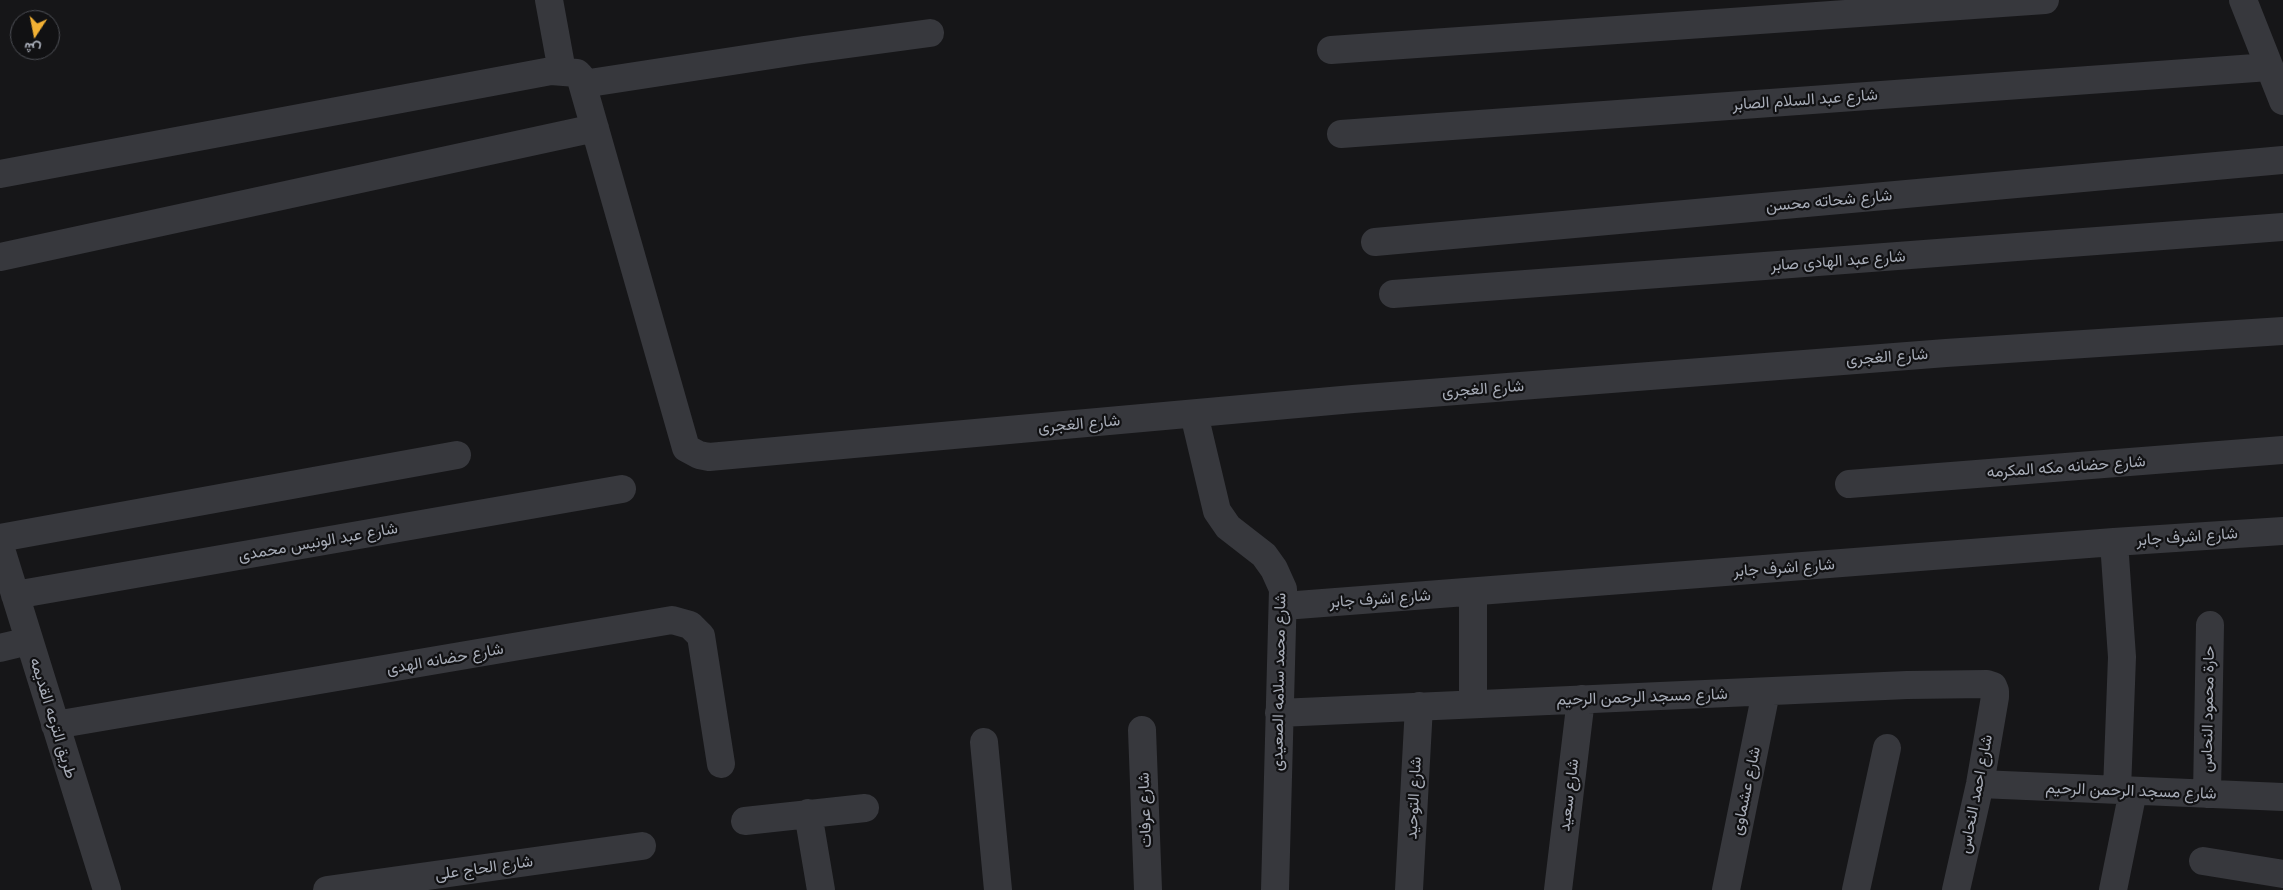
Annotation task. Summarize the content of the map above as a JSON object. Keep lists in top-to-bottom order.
{
  "streets": {
    "street": [
      "شارع عبد السلام الصابر",
      "شارع شحاته محسن",
      "شارع عبد الهادى صابر",
      "شارع الغجرى",
      "شارع حضانه مكه المكرمه",
      "شارع اشرف جابر",
      "شارع عبد الونيس محمدى",
      "شارع حضانه الهدى",
      "شارع محمد سلامه الصعيدى",
      "شارع مسجد الرحمن الرحيم",
      "حارة محمود النحاس",
      "طريق الترعه القديمه",
      "شارع عشماوى",
      "شارع احمد النحاس",
      "شارع سعيد",
      "شارع التوحيد",
      "شارع عرفات",
      "شارع الحاج على"
    ]
  },
  "crossings": [
    ["شارع الغجرى", "شارع محمد سلامه الصعيدى"],
    ["شارع اشرف جابر", "شارع محمد سلامه الصعيدى"],
    ["شارع عبد الونيس محمدى", "طريق الترعه القديمه"],
    ["شارع حضانه الهدى", "طريق الترعه القديمه"],
    ["شارع محمد سلامه الصعيدى", "شارع مسجد الرحمن الرحيم"],
    ["شارع مسجد الرحمن الرحيم", "حارة محمود النحاس"],
    ["شارع مسجد الرحمن الرحيم", "شارع عشماوى"],
    ["شارع مسجد الرحمن الرحيم", "شارع احمد النحاس"],
    ["شارع مسجد الرحمن الرحيم", "شارع سعيد"],
    ["شارع مسجد الرحمن الرحيم", "شارع التوحيد"]
  ],
  "north": "bottom"
}
